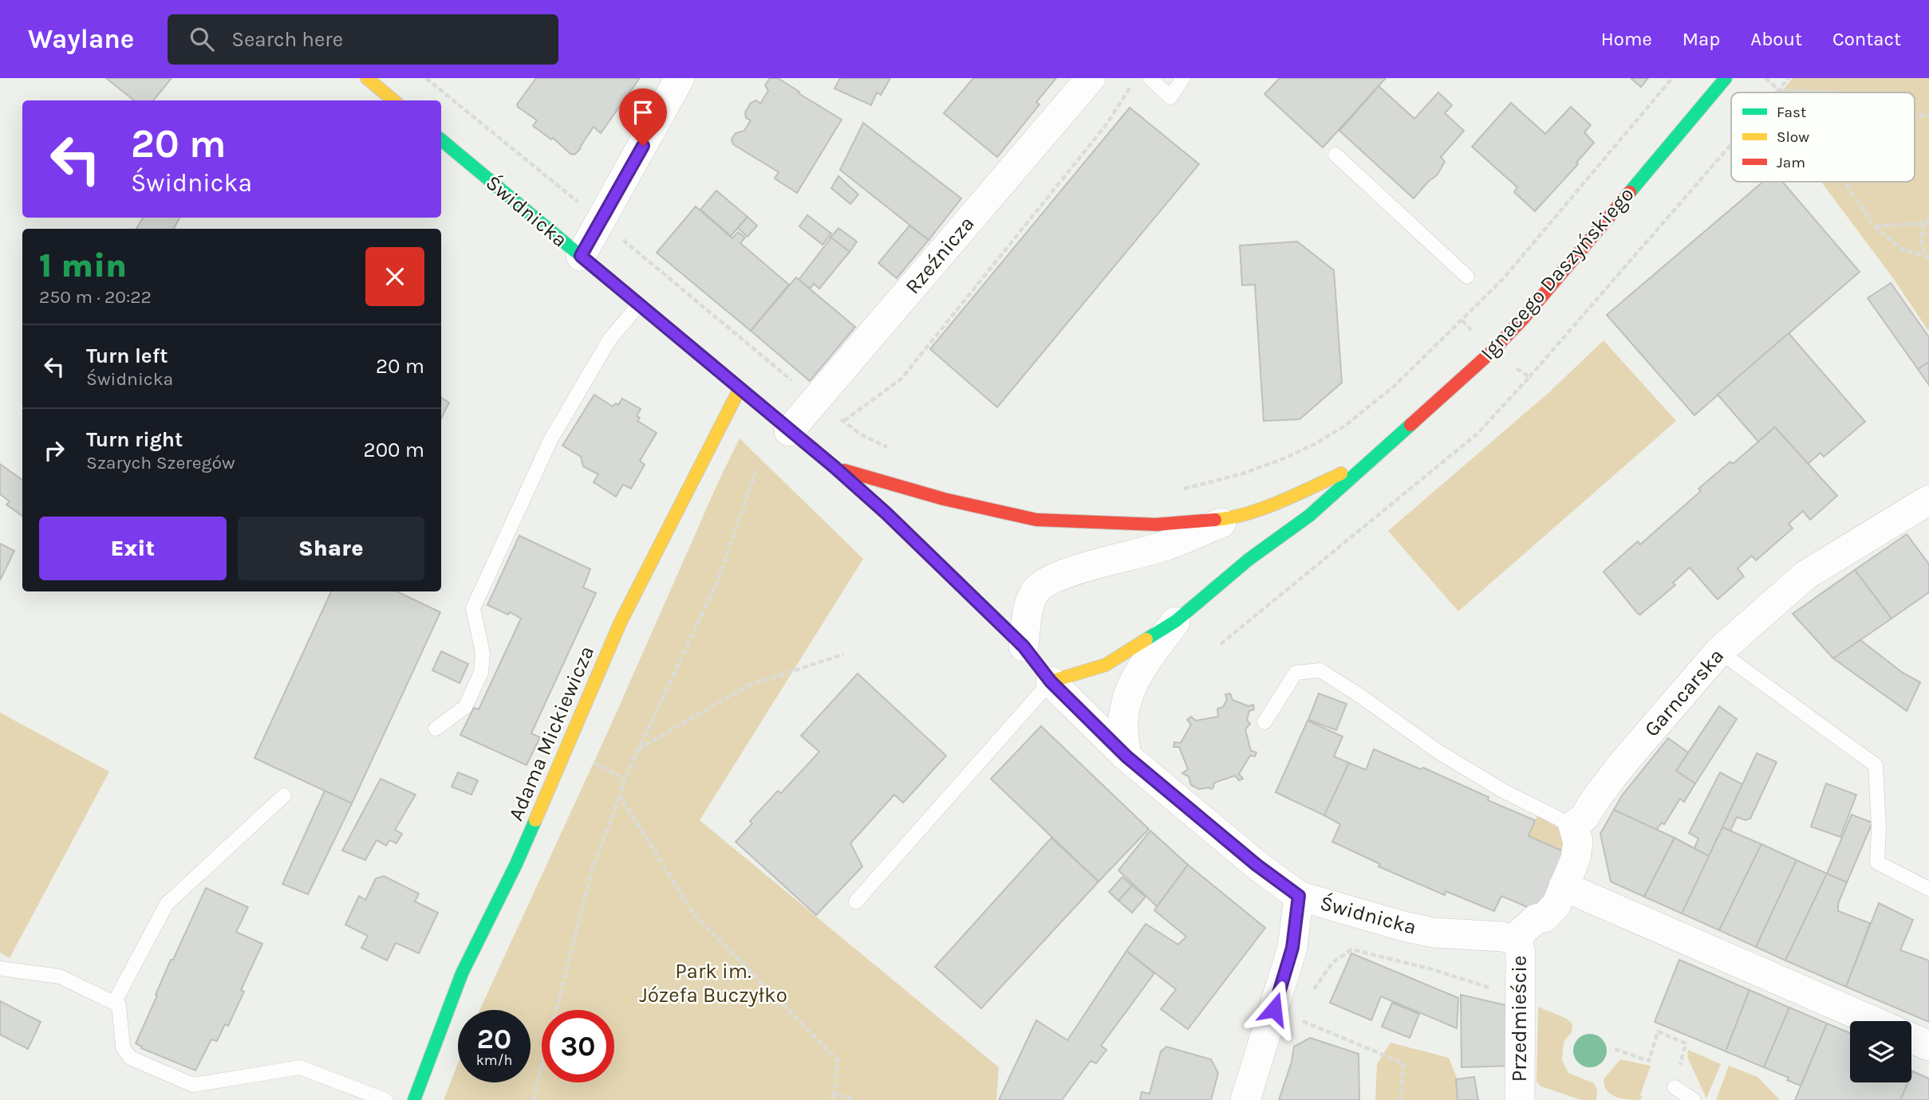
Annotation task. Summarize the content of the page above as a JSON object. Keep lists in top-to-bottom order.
{
  "streets": {
    "street": [
      "Świdnicka",
      "Rzeźnicza",
      "Ignacego Daszyńskiego",
      "Garncarska",
      "Adama Mickiewicza",
      "Przedmieście"
    ]
  },
  "crossings": [
    ["Świdnicka", "Rzeźnicza"],
    ["Świdnicka", "Ignacego Daszyńskiego"],
    ["Świdnicka", "Adama Mickiewicza"],
    ["Świdnicka", "Przedmieście"]
  ],
  "parks": ["Park im. Józefa Buczyłko"],
  "legend": ["Fast", "Slow", "Jam"],
  "page": {
    "header": "Waylane",
    "search": "Search here",
    "nav": [
      "Home",
      "Map",
      "About",
      "Contact"
    ],
    "turn": ["20 m", "Świdnicka"],
    "heading": ["1 min", "250 m · 20:22"],
    "list": [
      {
        "name": "Turn left",
        "note": "Świdnicka",
        "value": "20 m"
      },
      {
        "name": "Turn right",
        "note": "Szarych Szeregów",
        "value": "200 m"
      }
    ],
    "buttons": ["Exit", "Share"],
    "speed": "20 km/h",
    "limit": "30"
  }
}
